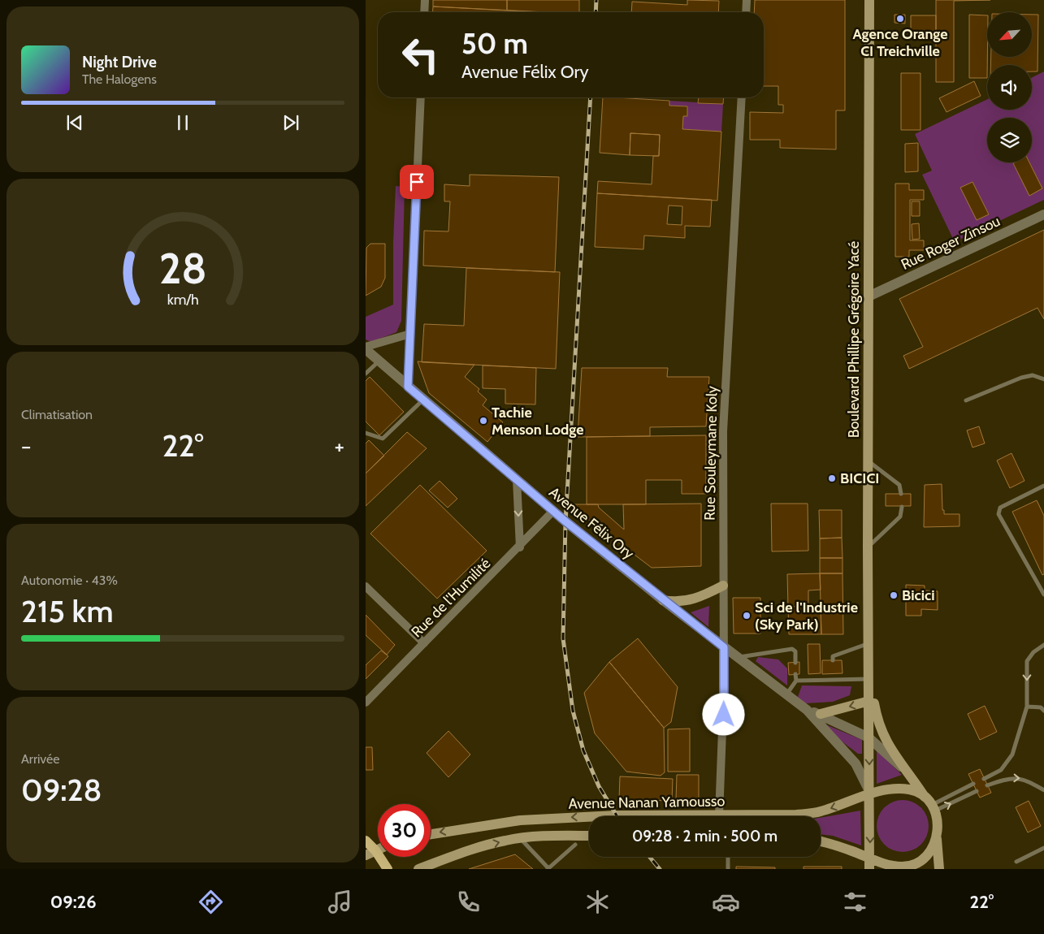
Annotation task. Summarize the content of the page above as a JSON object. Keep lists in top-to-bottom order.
{
  "streets": {
    "main road": ["Boulevard Phillipe Grégoire Yacé", "Avenue Nanan Yamousso"],
    "street": [
      "Rue Roger Zinsou",
      "Rue Souleymane Koly",
      "Avenue Félix Ory",
      "Rue de l'Humilité"
    ]
  },
  "crossings": [
    ["Rue Roger Zinsou", "Boulevard Phillipe Grégoire Yacé"],
    ["Boulevard Phillipe Grégoire Yacé", "Avenue Félix Ory"],
    ["Boulevard Phillipe Grégoire Yacé", "Avenue Nanan Yamousso"],
    ["Rue Souleymane Koly", "Avenue Félix Ory"],
    ["Rue Souleymane Koly", "Avenue Nanan Yamousso"],
    ["Avenue Félix Ory", "Rue de l'Humilité"],
    ["Avenue Félix Ory", "Avenue Nanan Yamousso"]
  ],
  "places": [
    "Agence Orange CI Treichville",
    "Tachie Menson Lodge",
    "BICICI",
    "Bicici",
    "Sci de l'Industrie (Sky Park)"
  ],
  "north": "bottom left",
  "page": {
    "turn": ["50 m", "Avenue Félix Ory"],
    "song": ["Night Drive", "The Halogens"],
    "tile": [
      "Climatisation",
      ["Autonomie · 43%", "215 km"],
      ["Arrivée", "09:28"]
    ],
    "heat": ["−", "22°", "+"],
    "limit": "30",
    "trip": "09:28 · 2 min · 500 m",
    "tabs": ["09:26", "22°"],
    "gauge": ["28", "km/h"]
  }
}
